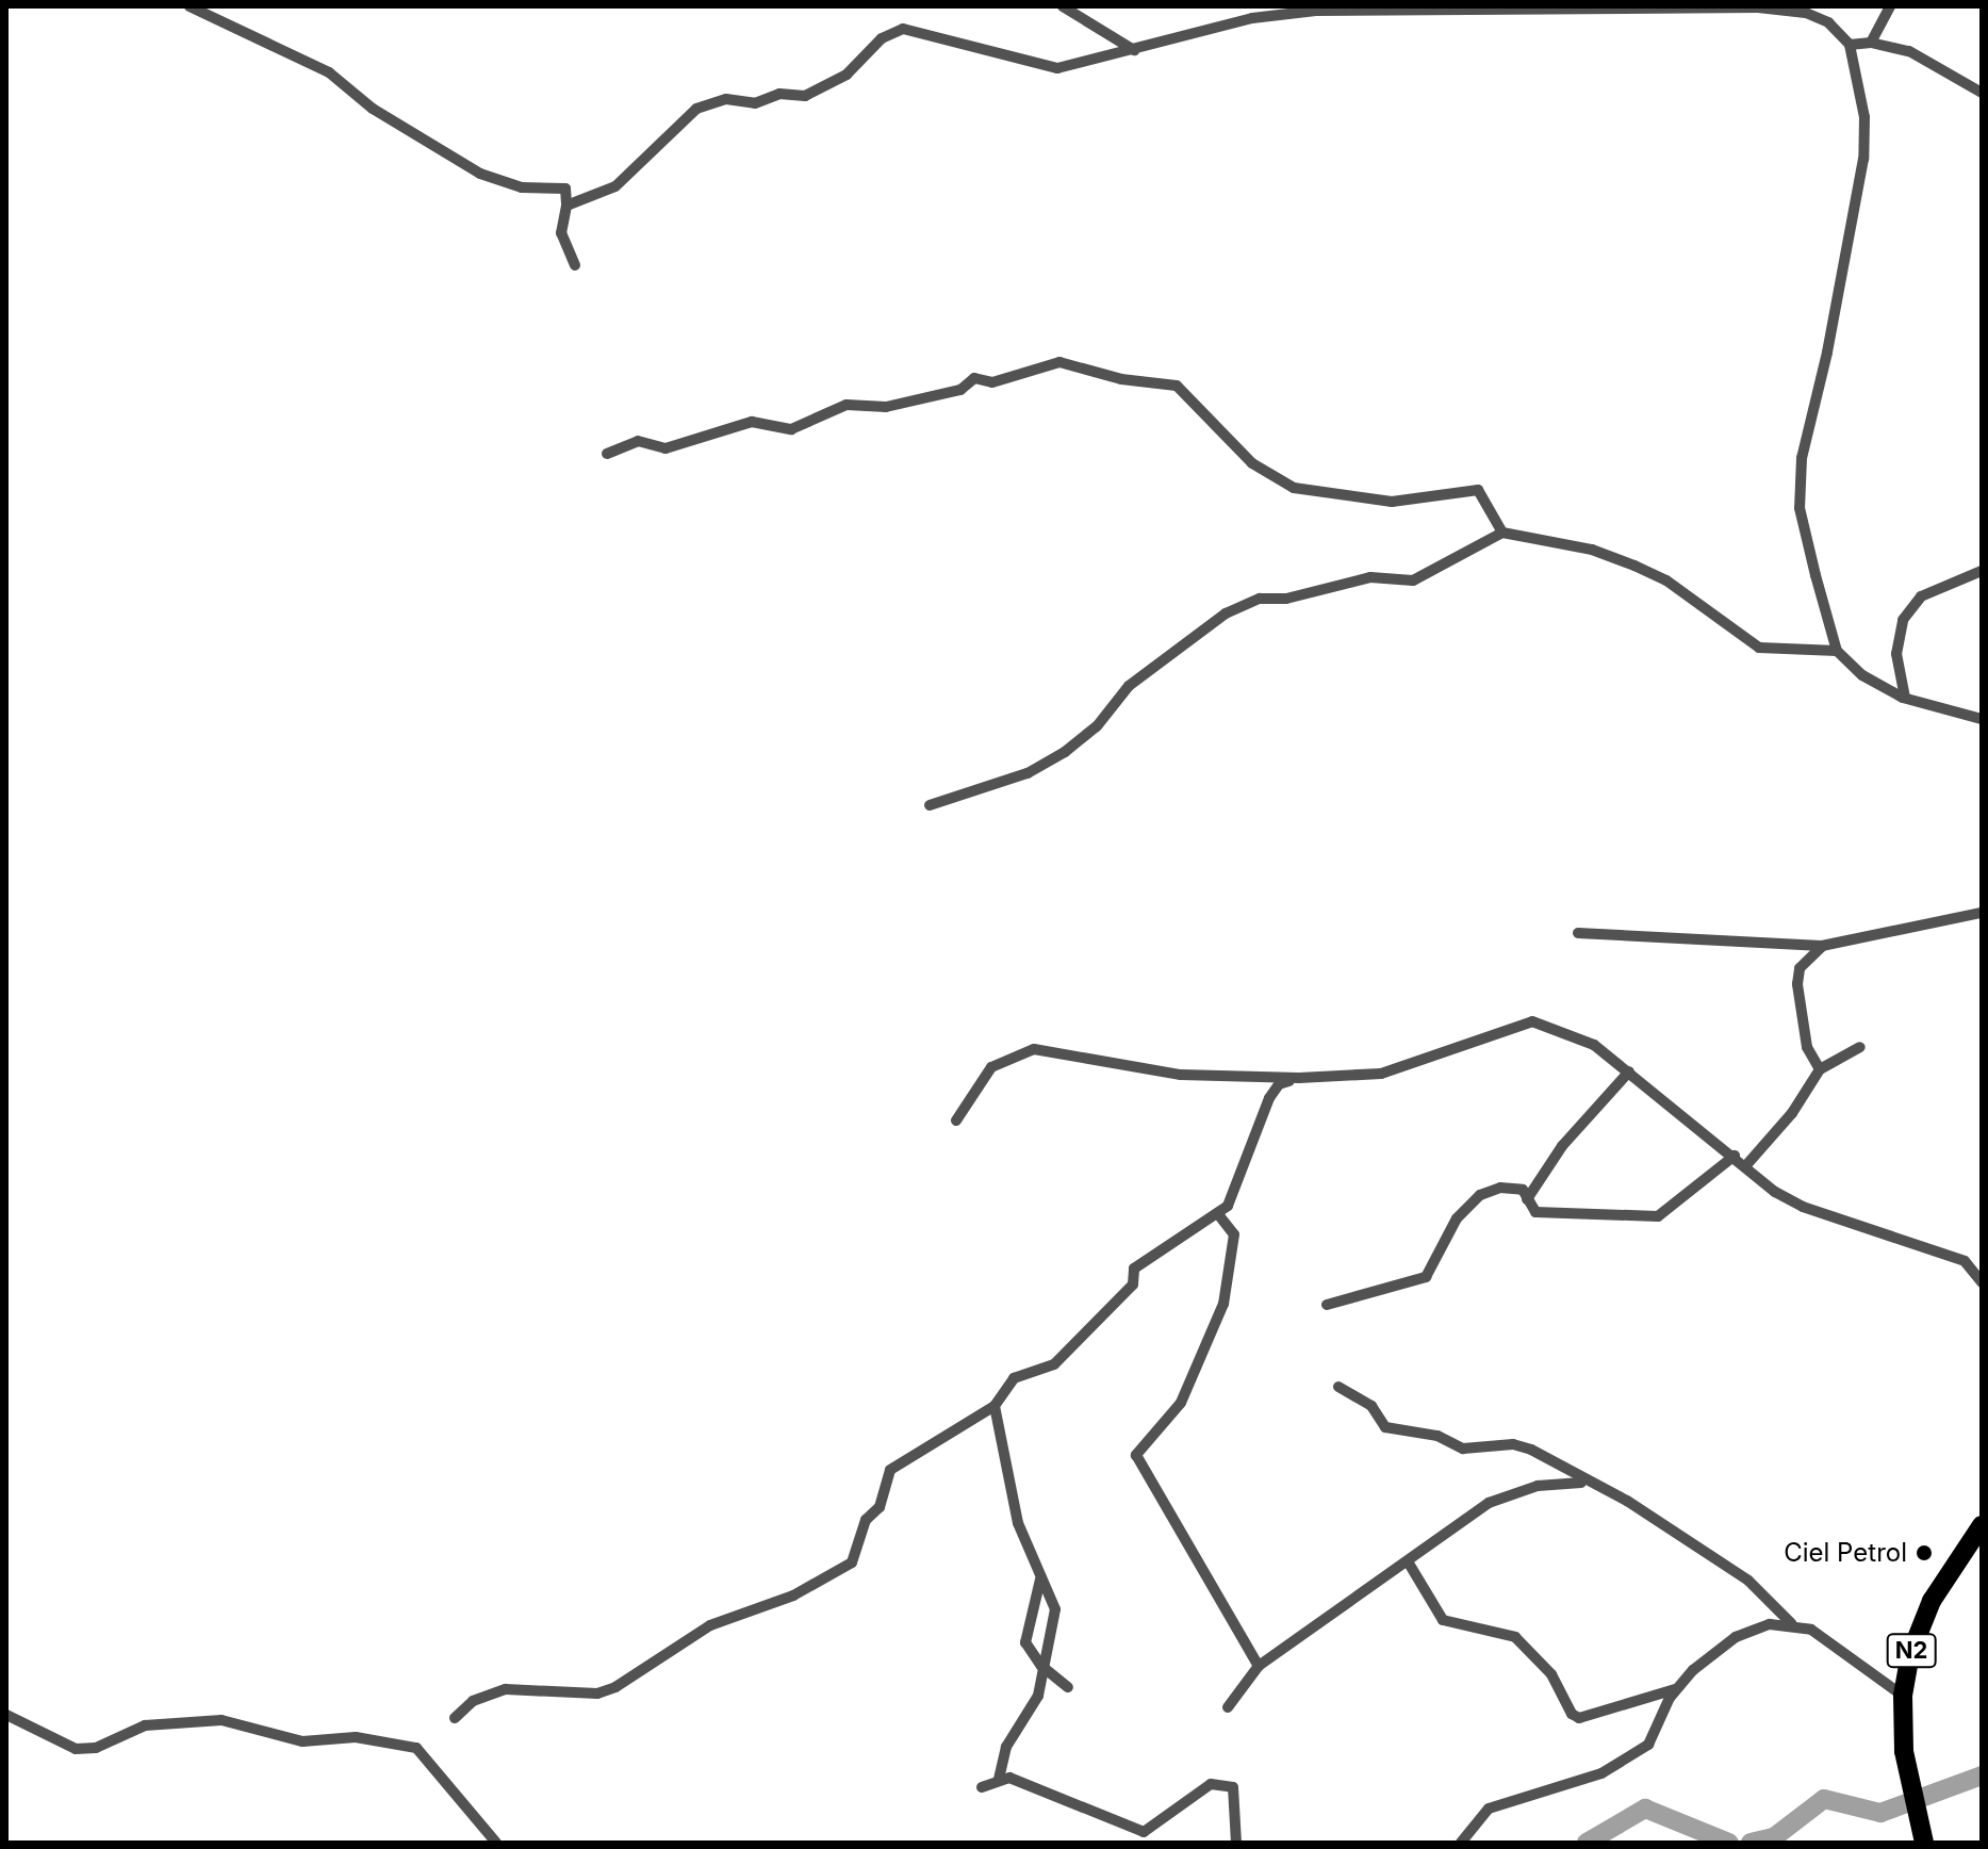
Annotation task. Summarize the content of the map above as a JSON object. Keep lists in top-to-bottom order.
{
  "streets": {
    "highway": ["N2"]
  },
  "places": ["Ciel Petrol"]
}
